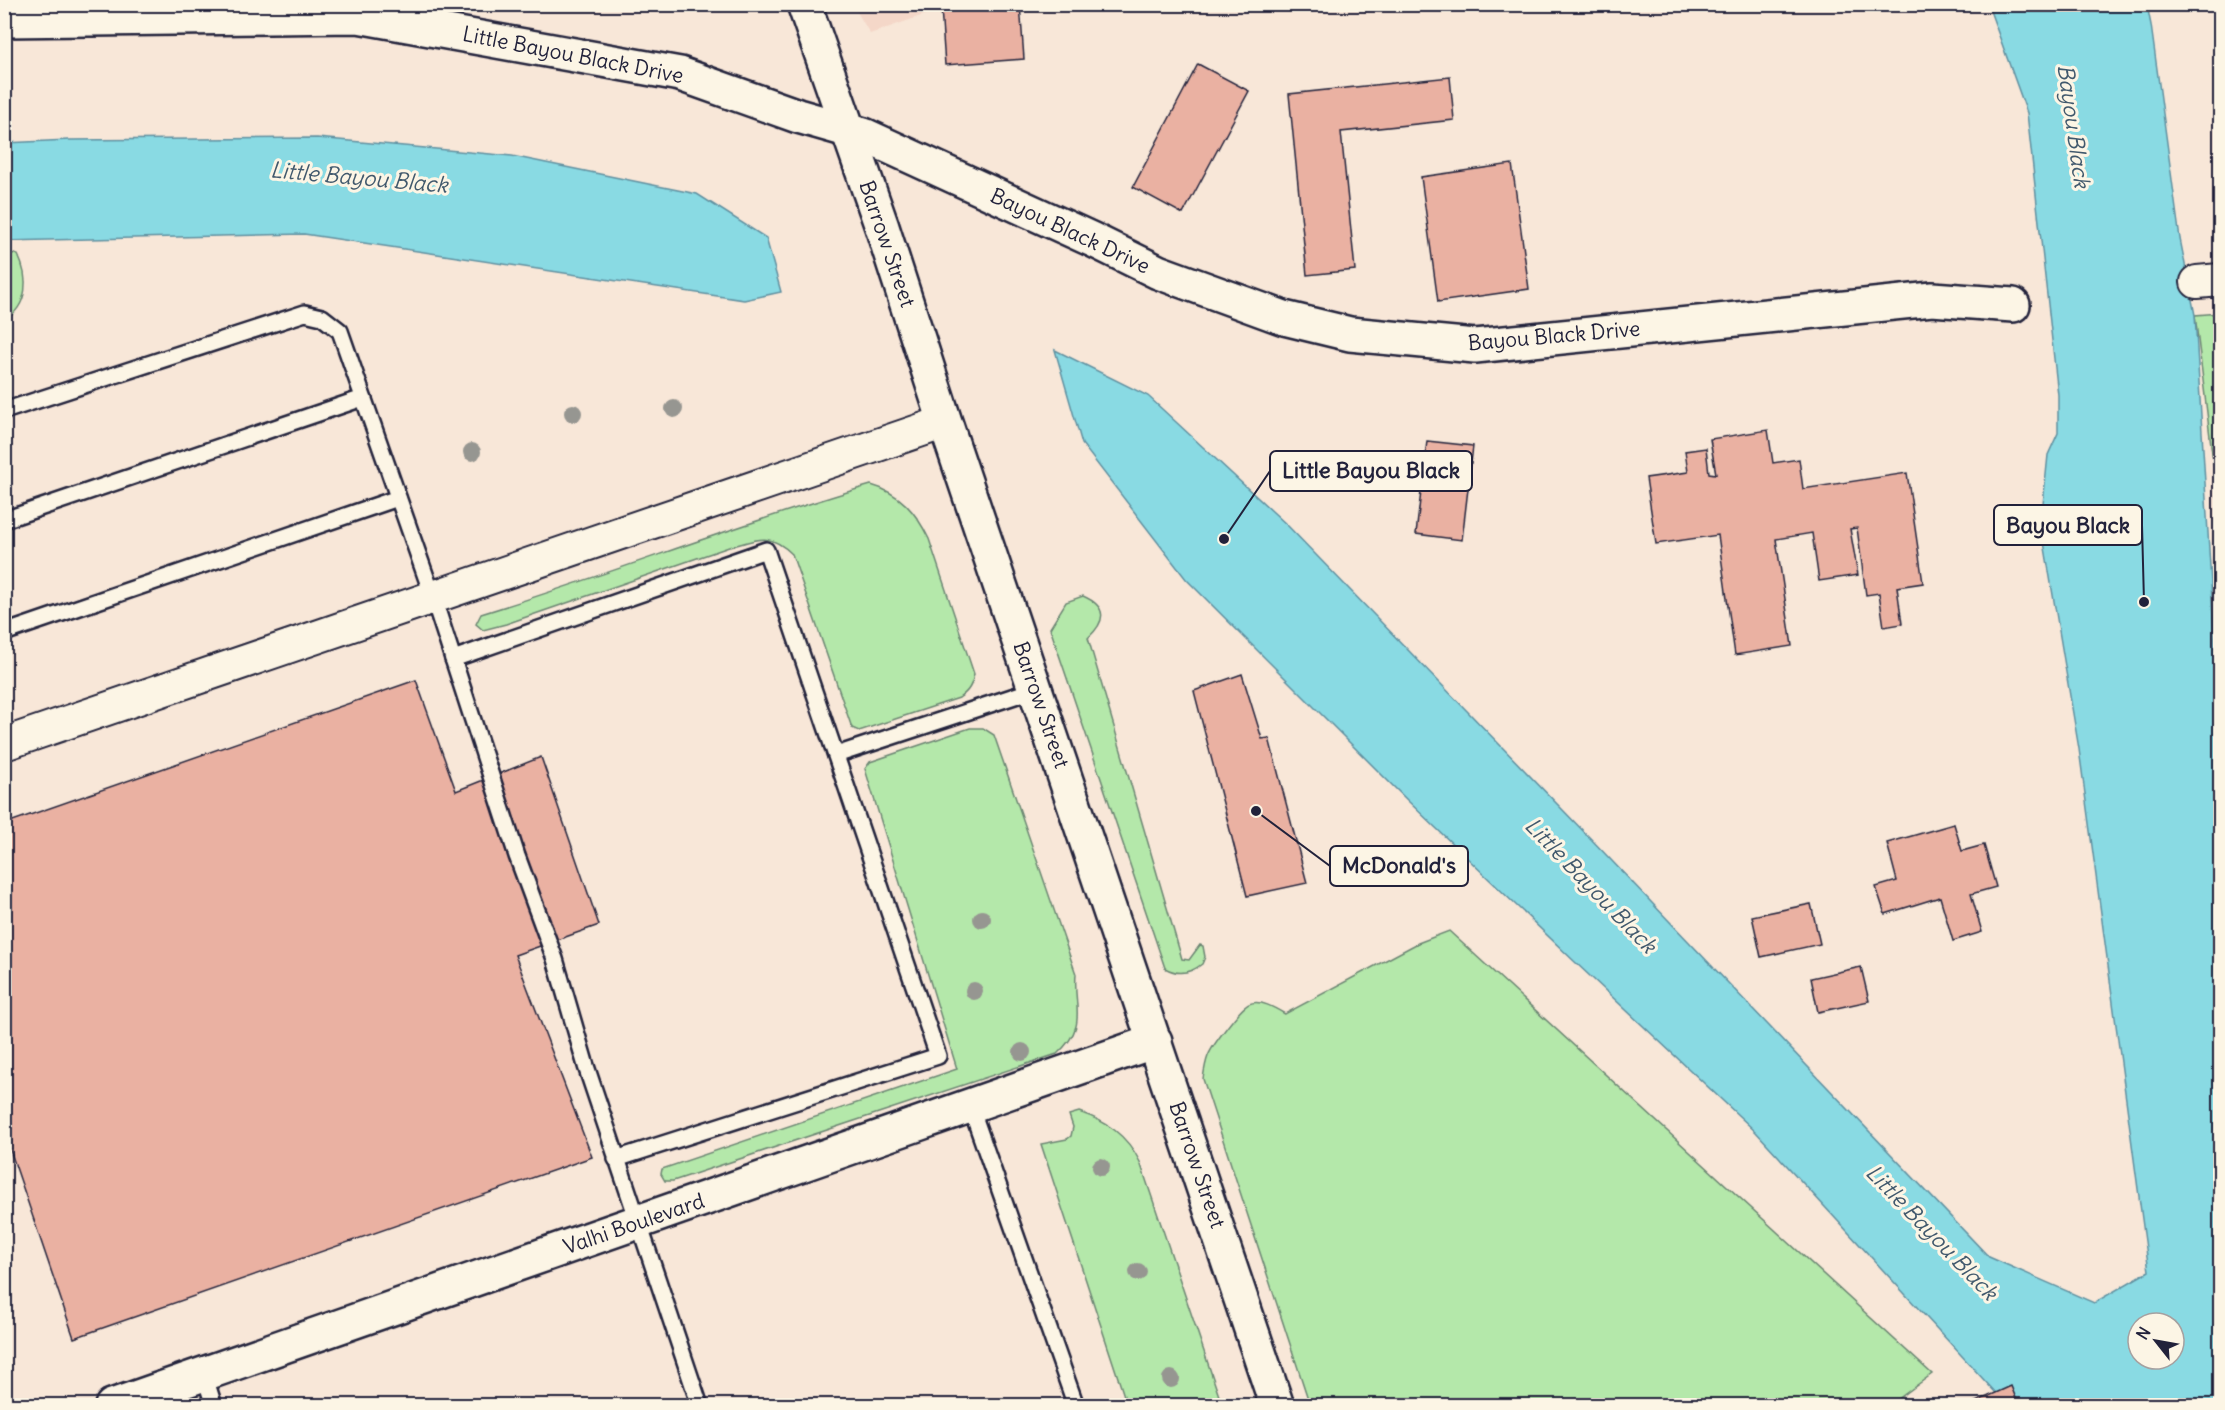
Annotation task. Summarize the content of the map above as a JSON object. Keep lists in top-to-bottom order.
{
  "streets": {
    "main road": [
      "Little Bayou Black Drive",
      "Bayou Black Drive",
      "Barrow Street",
      "Valhi Boulevard"
    ]
  },
  "crossings": [
    ["Little Bayou Black Drive", "Bayou Black Drive"],
    ["Little Bayou Black Drive", "Barrow Street"],
    ["Bayou Black Drive", "Barrow Street"],
    ["Barrow Street", "Valhi Boulevard"]
  ],
  "water": ["Bayou Black", "Little Bayou Black"],
  "places": ["Little Bayou Black", "Bayou Black", "McDonald's"],
  "north": "top left"
}
